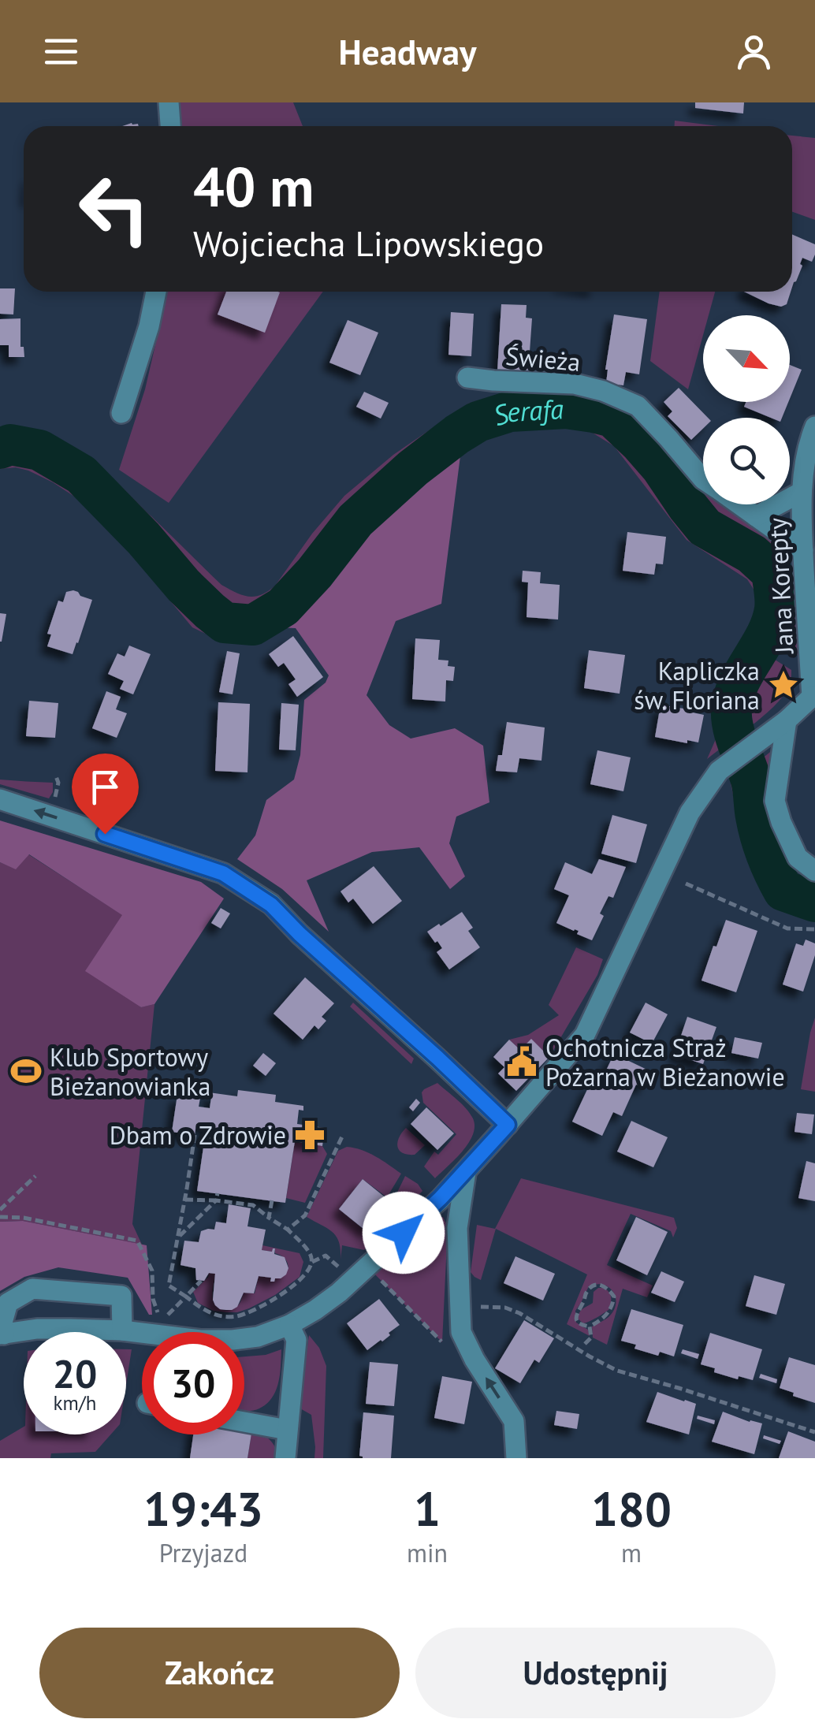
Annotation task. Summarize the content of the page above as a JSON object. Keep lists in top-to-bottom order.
{
  "streets": {
    "street": ["Świeża", "Jana Korepty"]
  },
  "crossings": [
    ["Świeża", "Jana Korepty"]
  ],
  "water": ["Serafa"],
  "places": {
    "place": ["Kapliczka św. Floriana"],
    "public building": ["Ochotnicza Straż Pożarna w Bieżanowie"],
    "sports": ["Klub Sportowy Bieżanowianka"],
    "pharmacy": ["Dbam o Zdrowie"]
  },
  "north": "bottom right",
  "page": {
    "header": "Headway",
    "turn": ["40 m", "Wojciecha Lipowskiego"],
    "speed": "20 km/h",
    "limit": "30",
    "eta": [
      "19:43",
      "Przyjazd",
      "1",
      "min",
      "180",
      "m"
    ],
    "buttons": ["Zakończ", "Udostępnij"]
  }
}
